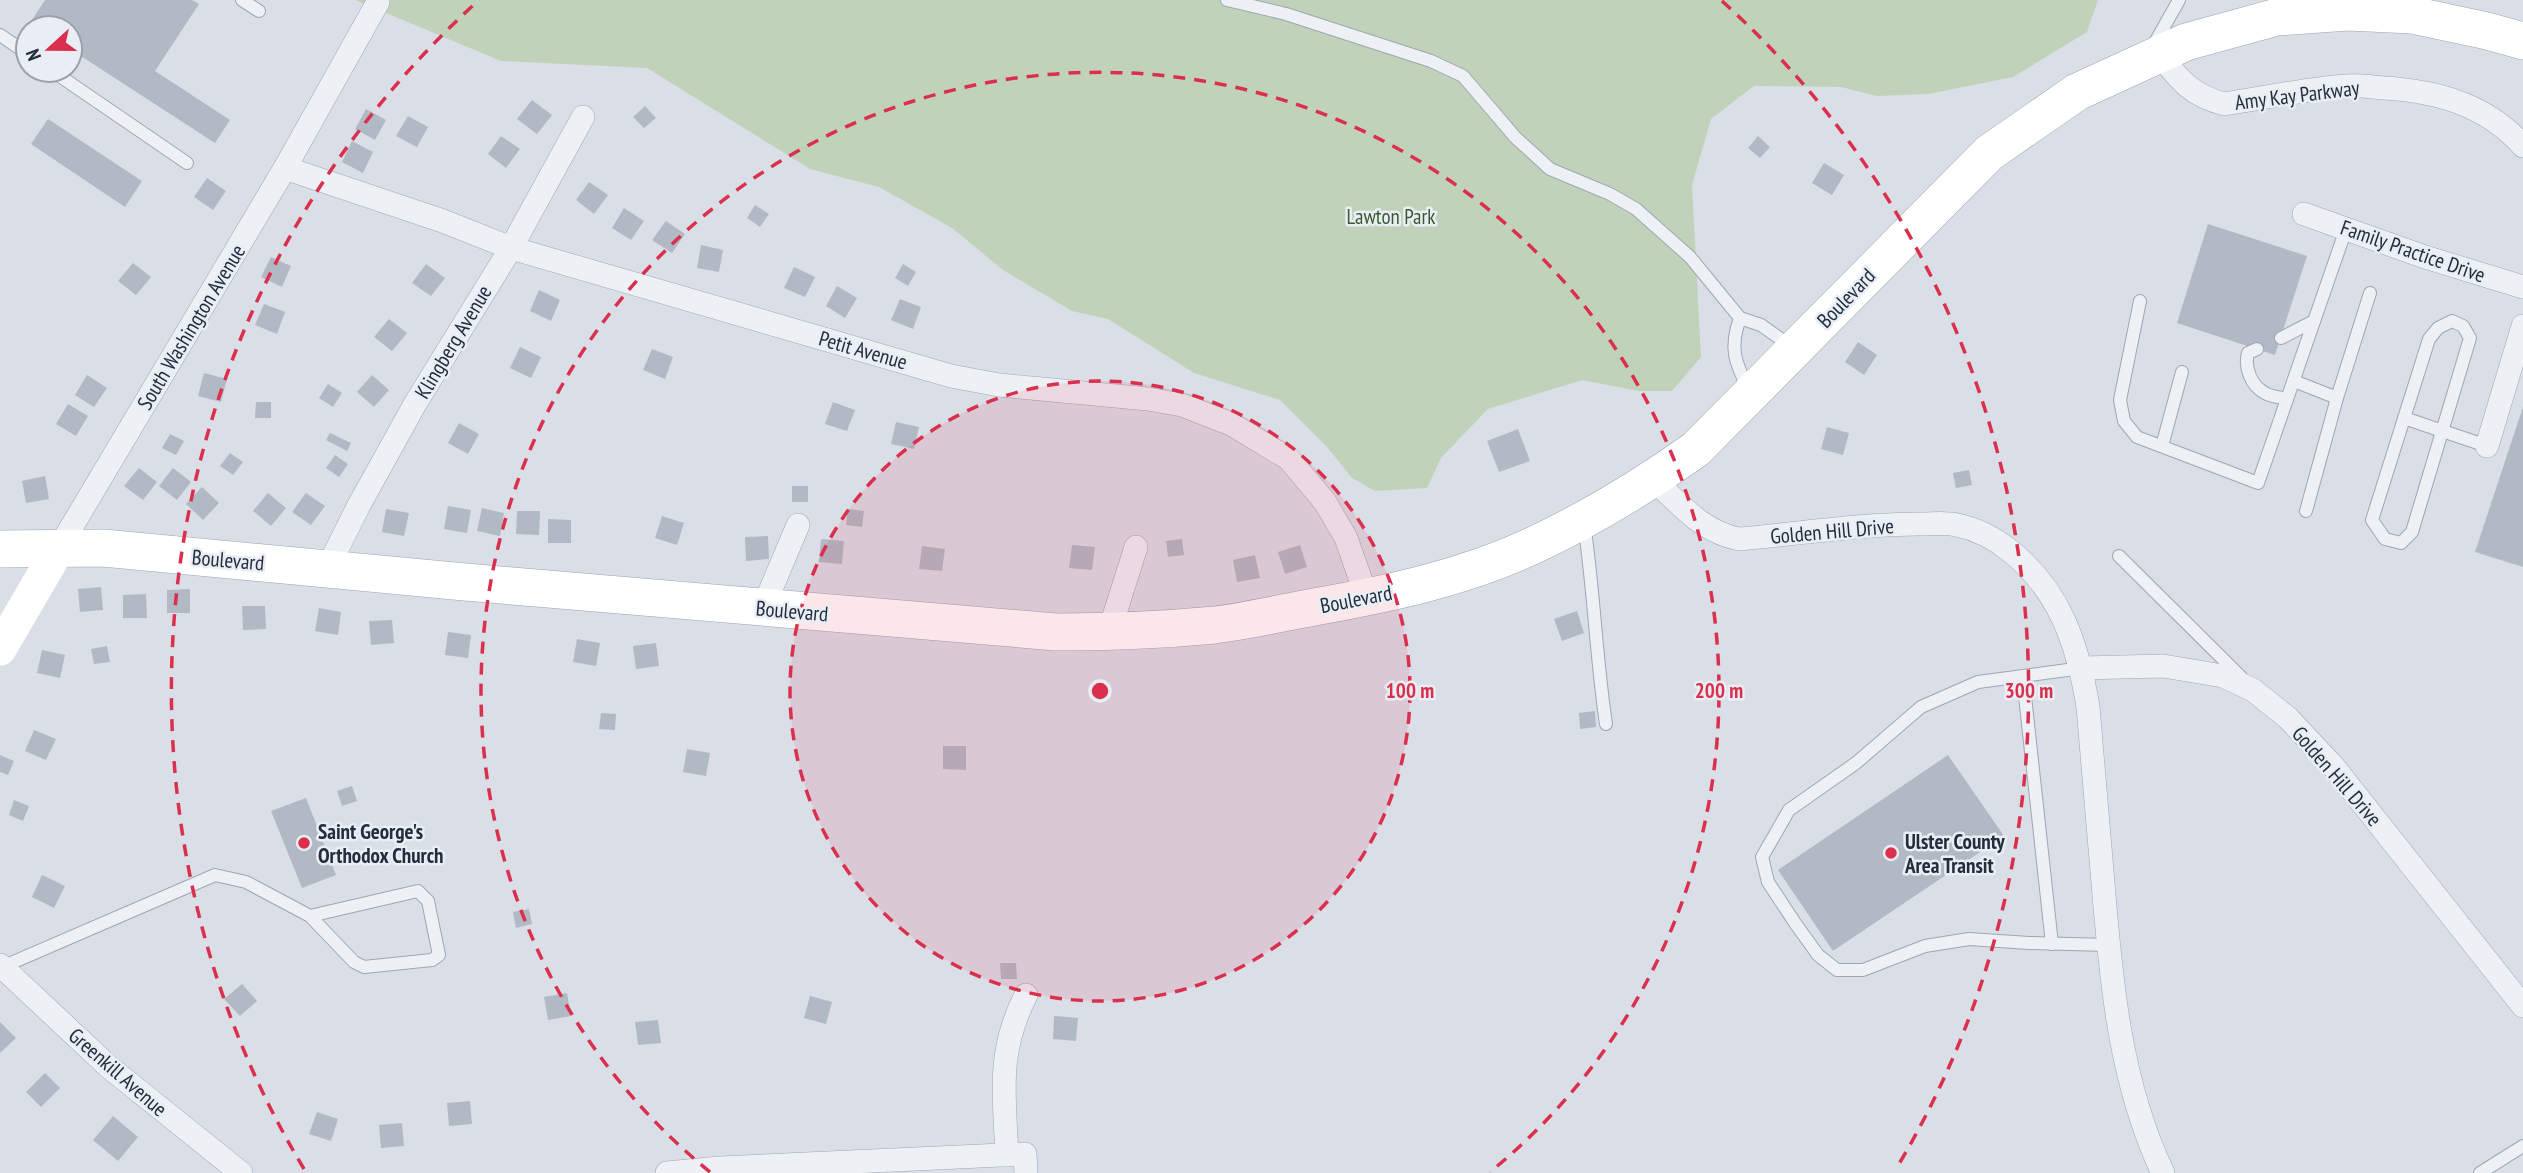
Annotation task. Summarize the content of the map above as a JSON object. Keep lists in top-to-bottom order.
{
  "streets": {
    "main road": ["Boulevard", "South Washington Avenue"],
    "street": [
      "Amy Kay Parkway",
      "Family Practice Drive",
      "Klingberg Avenue",
      "Petit Avenue",
      "Golden Hill Drive",
      "Greenkill Avenue"
    ]
  },
  "crossings": [
    ["Amy Kay Parkway", "Boulevard"],
    ["Boulevard", "South Washington Avenue"],
    ["Boulevard", "Klingberg Avenue"],
    ["Boulevard", "Petit Avenue"],
    ["Boulevard", "Golden Hill Drive"],
    ["South Washington Avenue", "Petit Avenue"],
    ["Klingberg Avenue", "Petit Avenue"]
  ],
  "parks": ["Lawton Park"],
  "places": ["Saint George's Orthodox Church", "Ulster County Area Transit"],
  "north": "left",
  "rings": ["100 m", "200 m", "300 m"]
}
